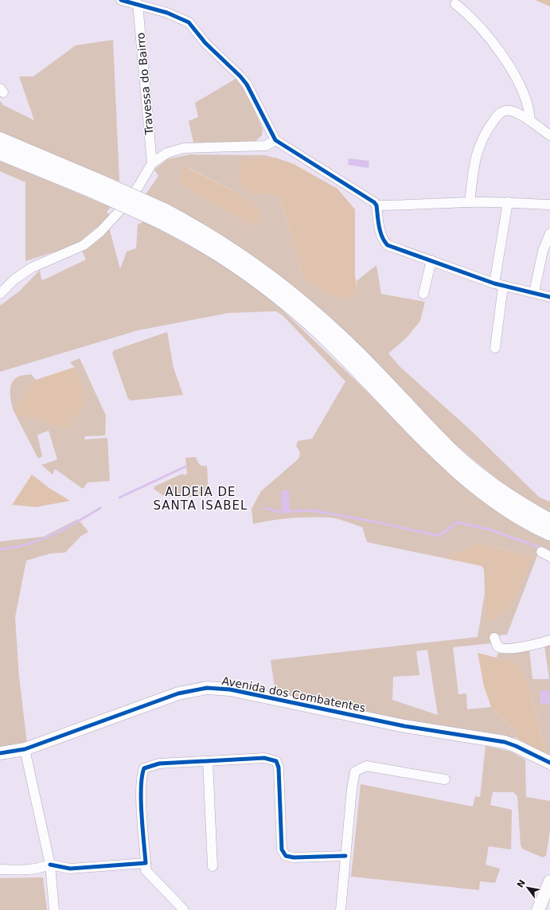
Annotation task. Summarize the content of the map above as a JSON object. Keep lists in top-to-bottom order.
{
  "streets": {
    "street": ["Travessa do Bairro", "Avenida dos Combatentes"]
  },
  "districts": ["ALDEIA DE SANTA ISABEL"],
  "north": "top left"
}
